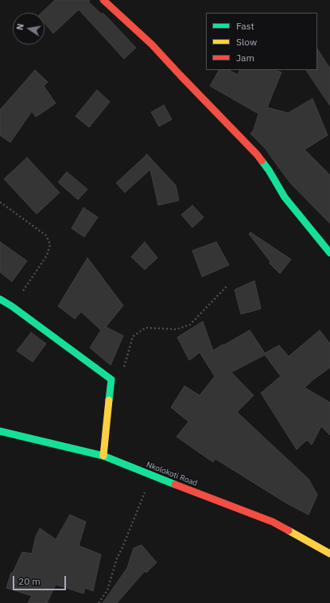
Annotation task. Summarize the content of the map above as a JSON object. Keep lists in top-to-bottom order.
{
  "streets": {
    "street": ["Nkolokoti Road"]
  },
  "legend": ["Fast", "Slow", "Jam"],
  "scale_bar": "20 m",
  "north": "left"
}
